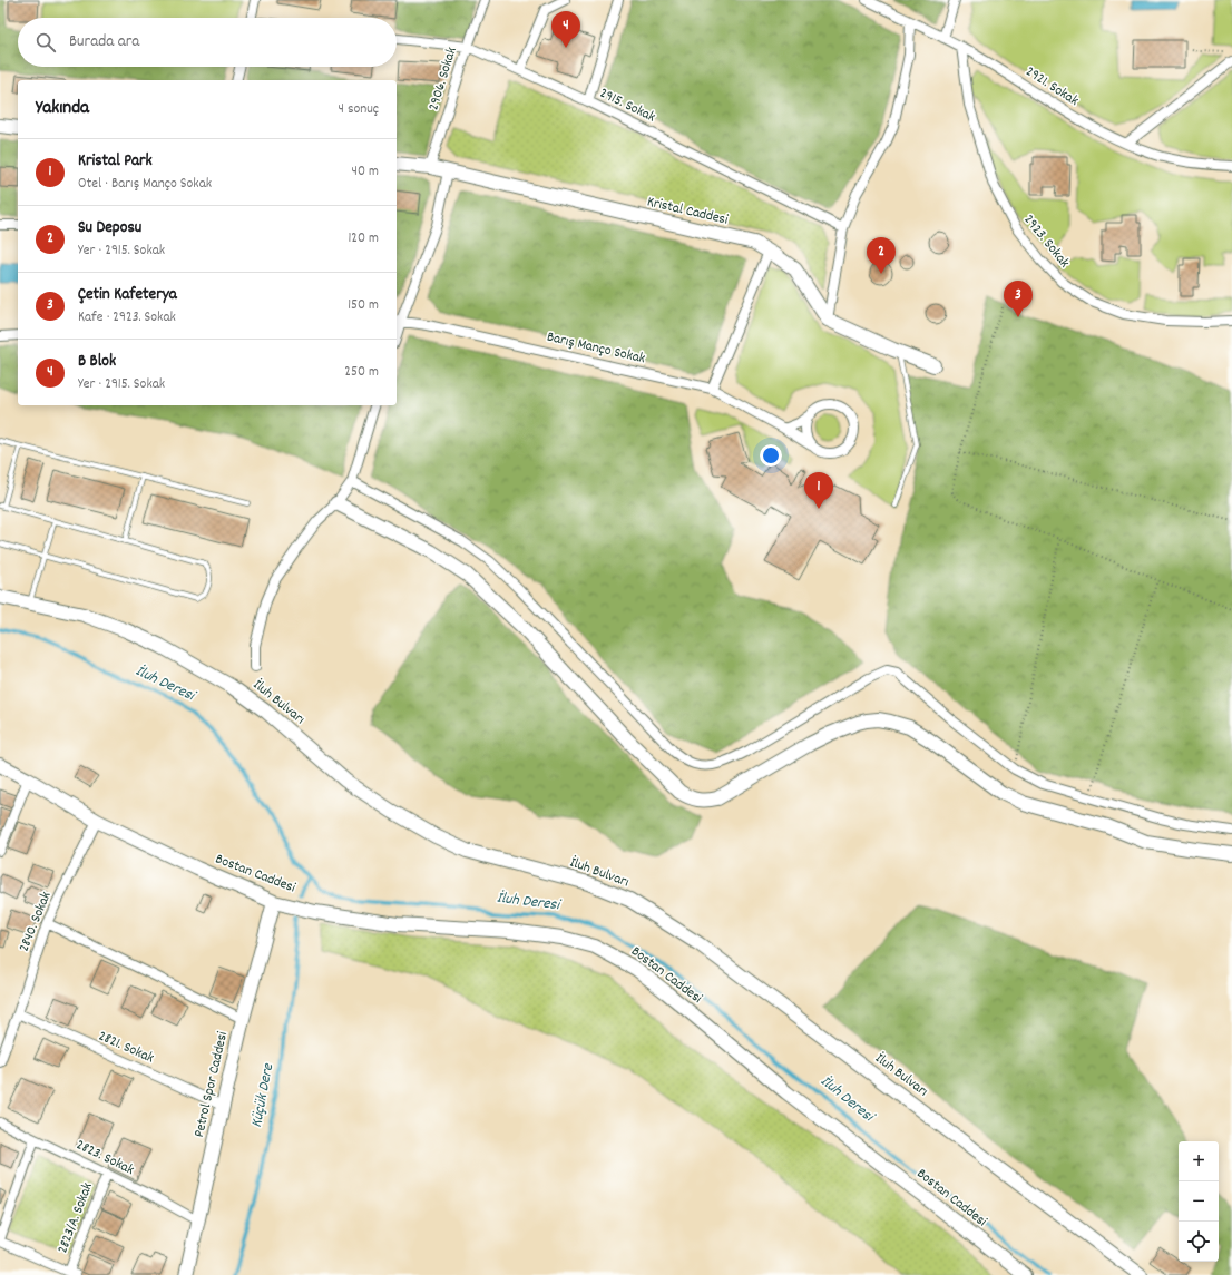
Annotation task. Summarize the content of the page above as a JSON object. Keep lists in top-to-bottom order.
{
  "streets": {
    "street": [
      "2906. Sokak",
      "2921. Sokak",
      "2915. Sokak",
      "Kristal Caddesi",
      "2923. Sokak",
      "Barış Manço Sokak",
      "İluh Bulvarı",
      "Bostan Caddesi",
      "2840. Sokak",
      "2821. Sokak",
      "Petrol Spor Caddesi",
      "2823. Sokak",
      "2823/A. Sokak"
    ]
  },
  "crossings": [
    ["2906. Sokak", "2915. Sokak"],
    ["2906. Sokak", "Kristal Caddesi"],
    ["2921. Sokak", "2923. Sokak"],
    ["Bostan Caddesi", "2840. Sokak"],
    ["Bostan Caddesi", "Petrol Spor Caddesi"],
    ["2840. Sokak", "2821. Sokak"],
    ["2821. Sokak", "Petrol Spor Caddesi"],
    ["Petrol Spor Caddesi", "2823. Sokak"],
    ["2823. Sokak", "2823/A. Sokak"]
  ],
  "water": ["İluh Deresi", "Küçük Dere"],
  "page": {
    "pins": [
      "4",
      "2",
      "3",
      "1"
    ],
    "search": "Burada ara",
    "heading": ["Yakında", "4 sonuç"],
    "list": [
      {
        "mark": "1",
        "name": "Kristal Park",
        "note": "Otel · Barış Manço Sokak",
        "value": "40 m"
      },
      {
        "mark": "2",
        "name": "Su Deposu",
        "note": "Yer · 2915. Sokak",
        "value": "120 m"
      },
      {
        "mark": "3",
        "name": "Çetin Kafeterya",
        "note": "Kafe · 2923. Sokak",
        "value": "150 m"
      },
      {
        "mark": "4",
        "name": "B Blok",
        "note": "Yer · 2915. Sokak",
        "value": "250 m"
      }
    ],
    "map_buttons": ["+", "−"]
  }
}
